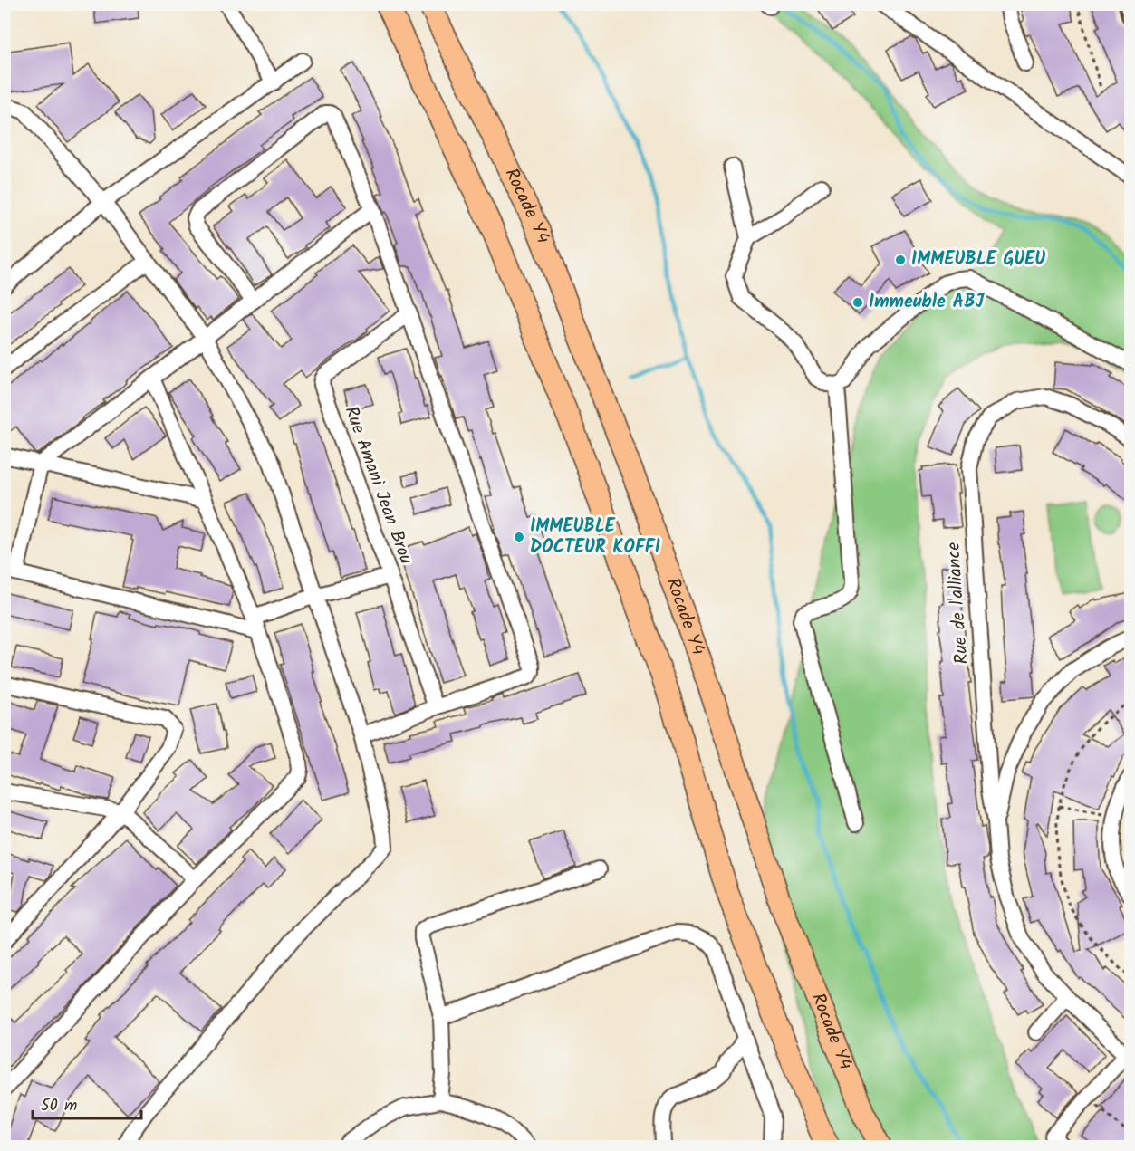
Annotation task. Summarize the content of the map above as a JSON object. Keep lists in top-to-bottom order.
{
  "streets": {
    "highway": ["Rocade Y4"],
    "street": ["Rue Amani Jean Brou", "Rue de l'alliance"]
  },
  "places": ["IMMEUBLE GUEU", "Immeuble ABJ", "IMMEUBLE DOCTEUR KOFFI"],
  "scale_bar": "50 m"
}
